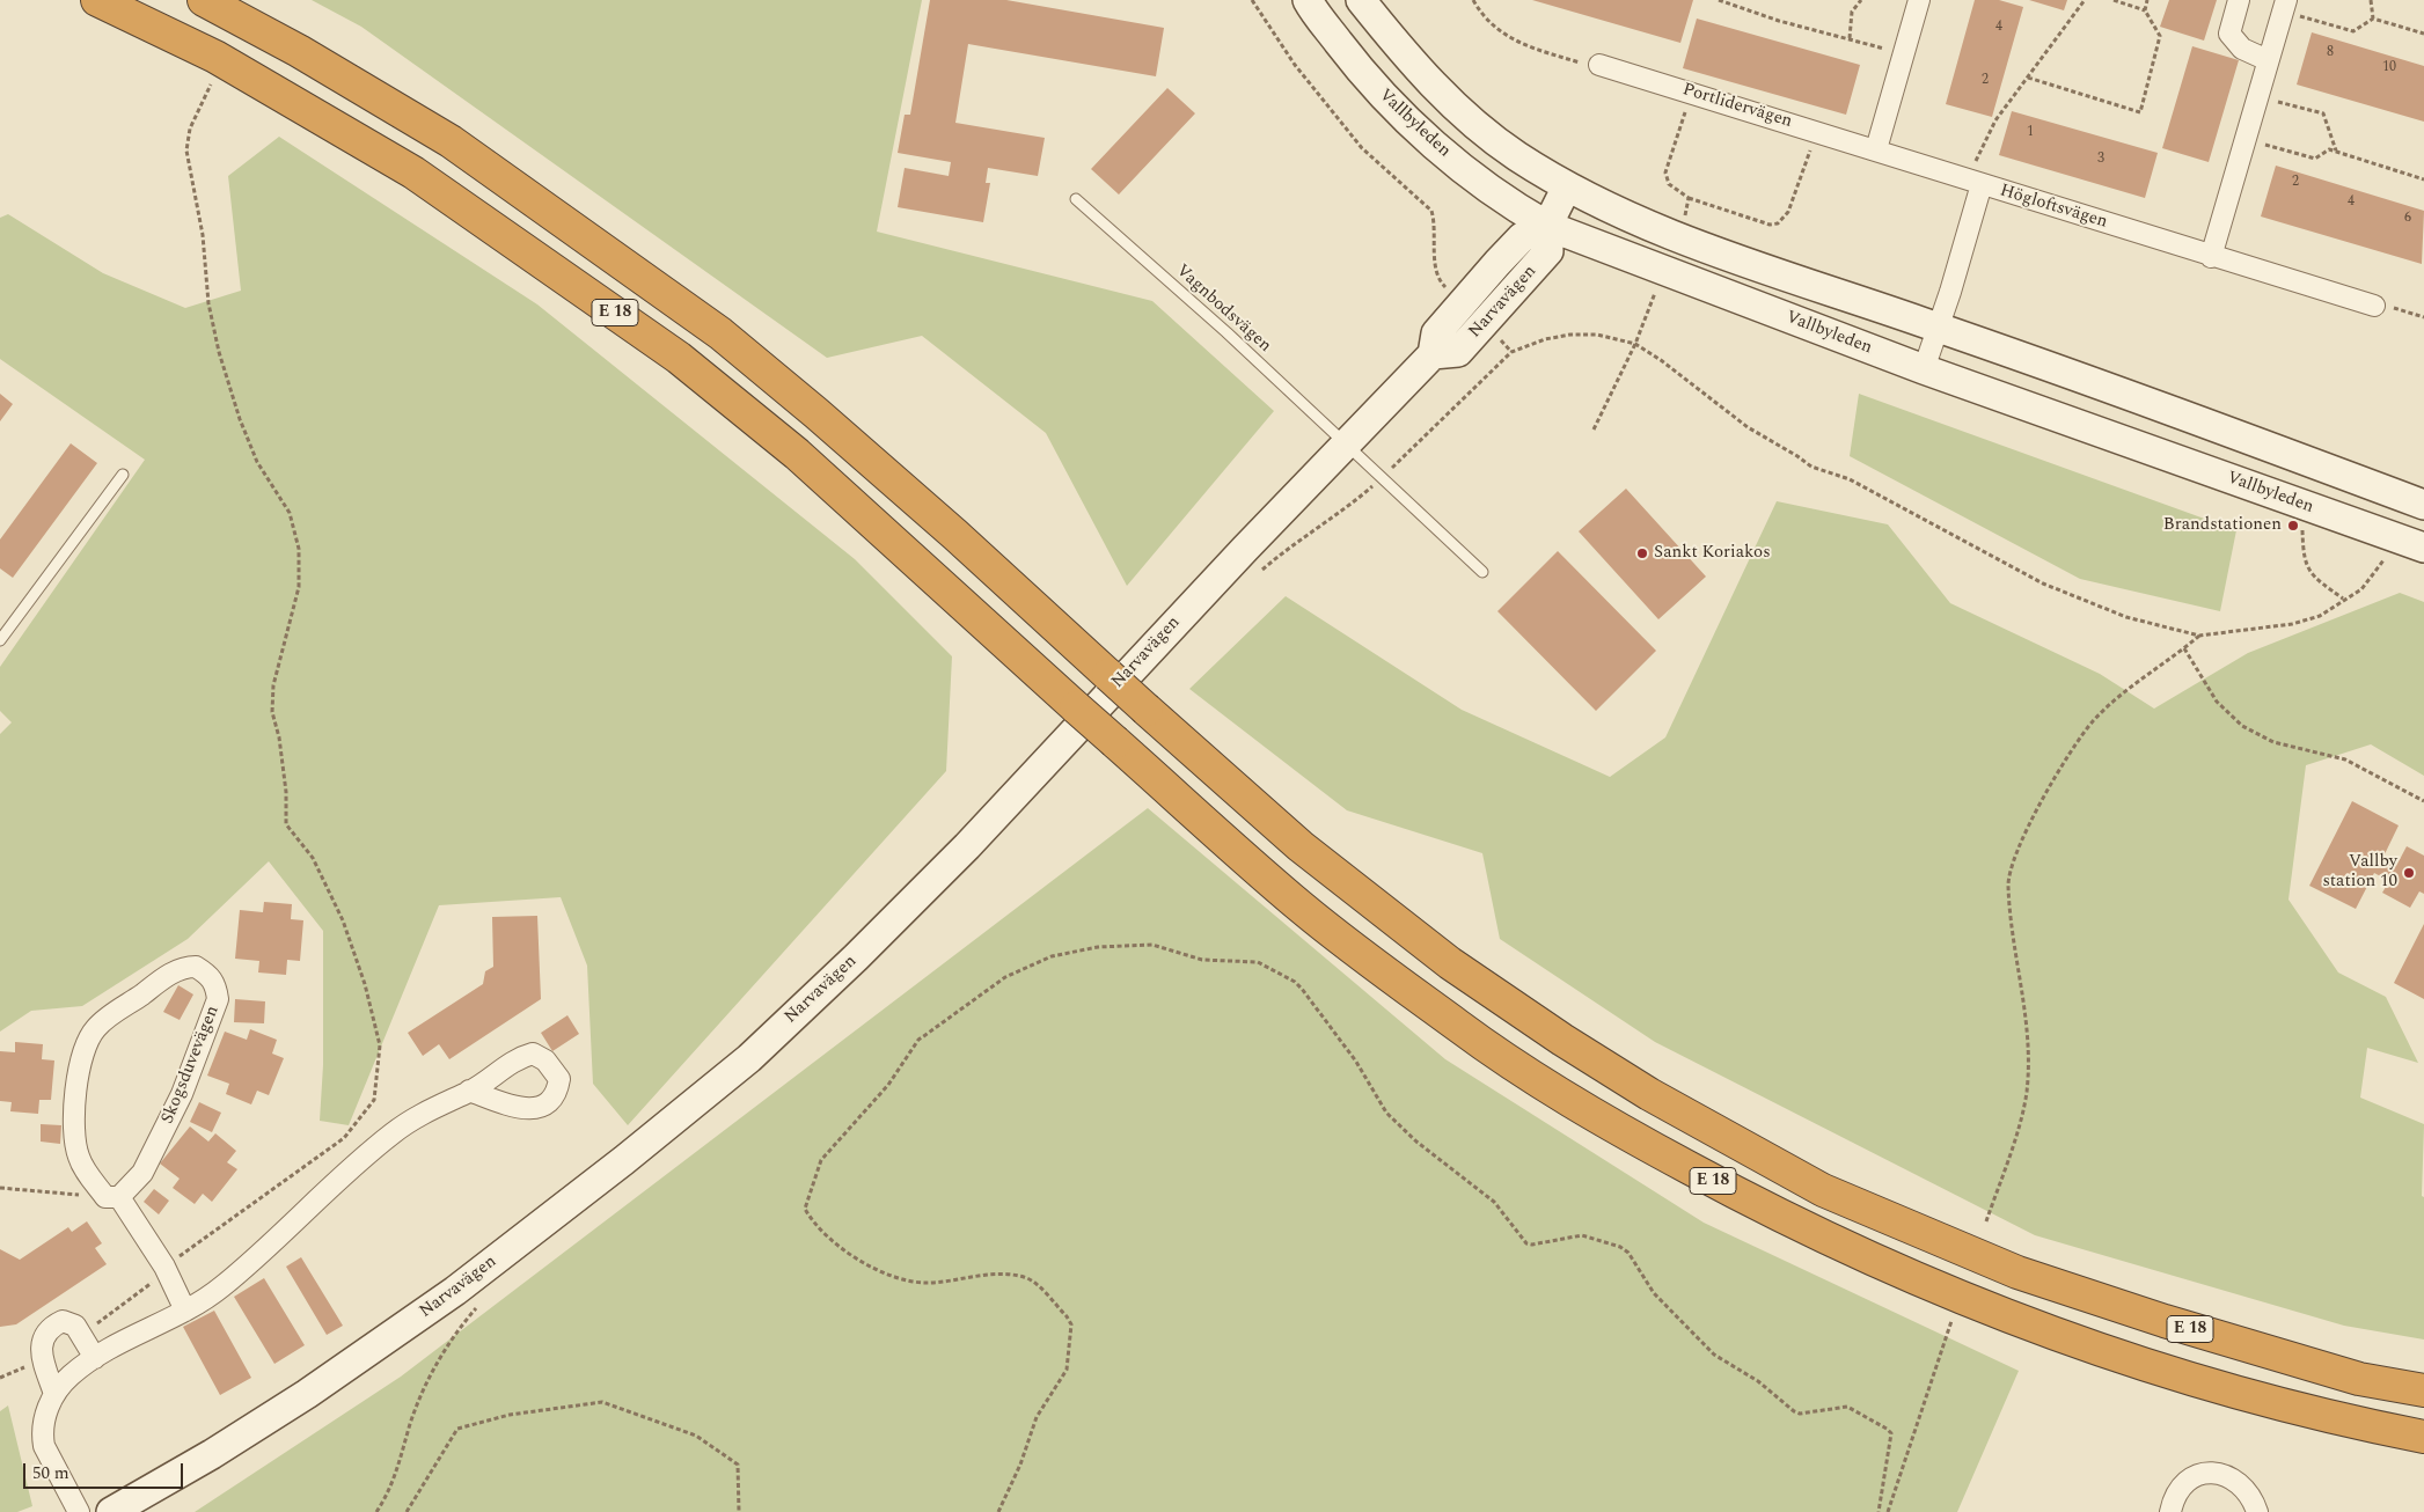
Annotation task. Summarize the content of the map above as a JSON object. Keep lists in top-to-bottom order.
{
  "streets": {
    "highway": ["E 18"],
    "main road": ["Vallbyleden", "Narvavägen"],
    "street": ["Portlidervägen", "Högloftsvägen", "Skogsduvevägen"],
    "lane": ["Vagnbodsvägen"]
  },
  "crossings": [
    ["Portlidervägen", "Högloftsvägen"],
    ["Vallbyleden", "Högloftsvägen"],
    ["Vallbyleden", "Narvavägen"],
    ["Narvavägen", "Vagnbodsvägen"]
  ],
  "places": ["Brandstationen", "Sankt Koriakos", "Vallby station 10"],
  "house_numbers": [
    "4",
    "8",
    "10",
    "2",
    "1",
    "3",
    "2",
    "4",
    "6"
  ],
  "scale_bar": "50 m"
}
